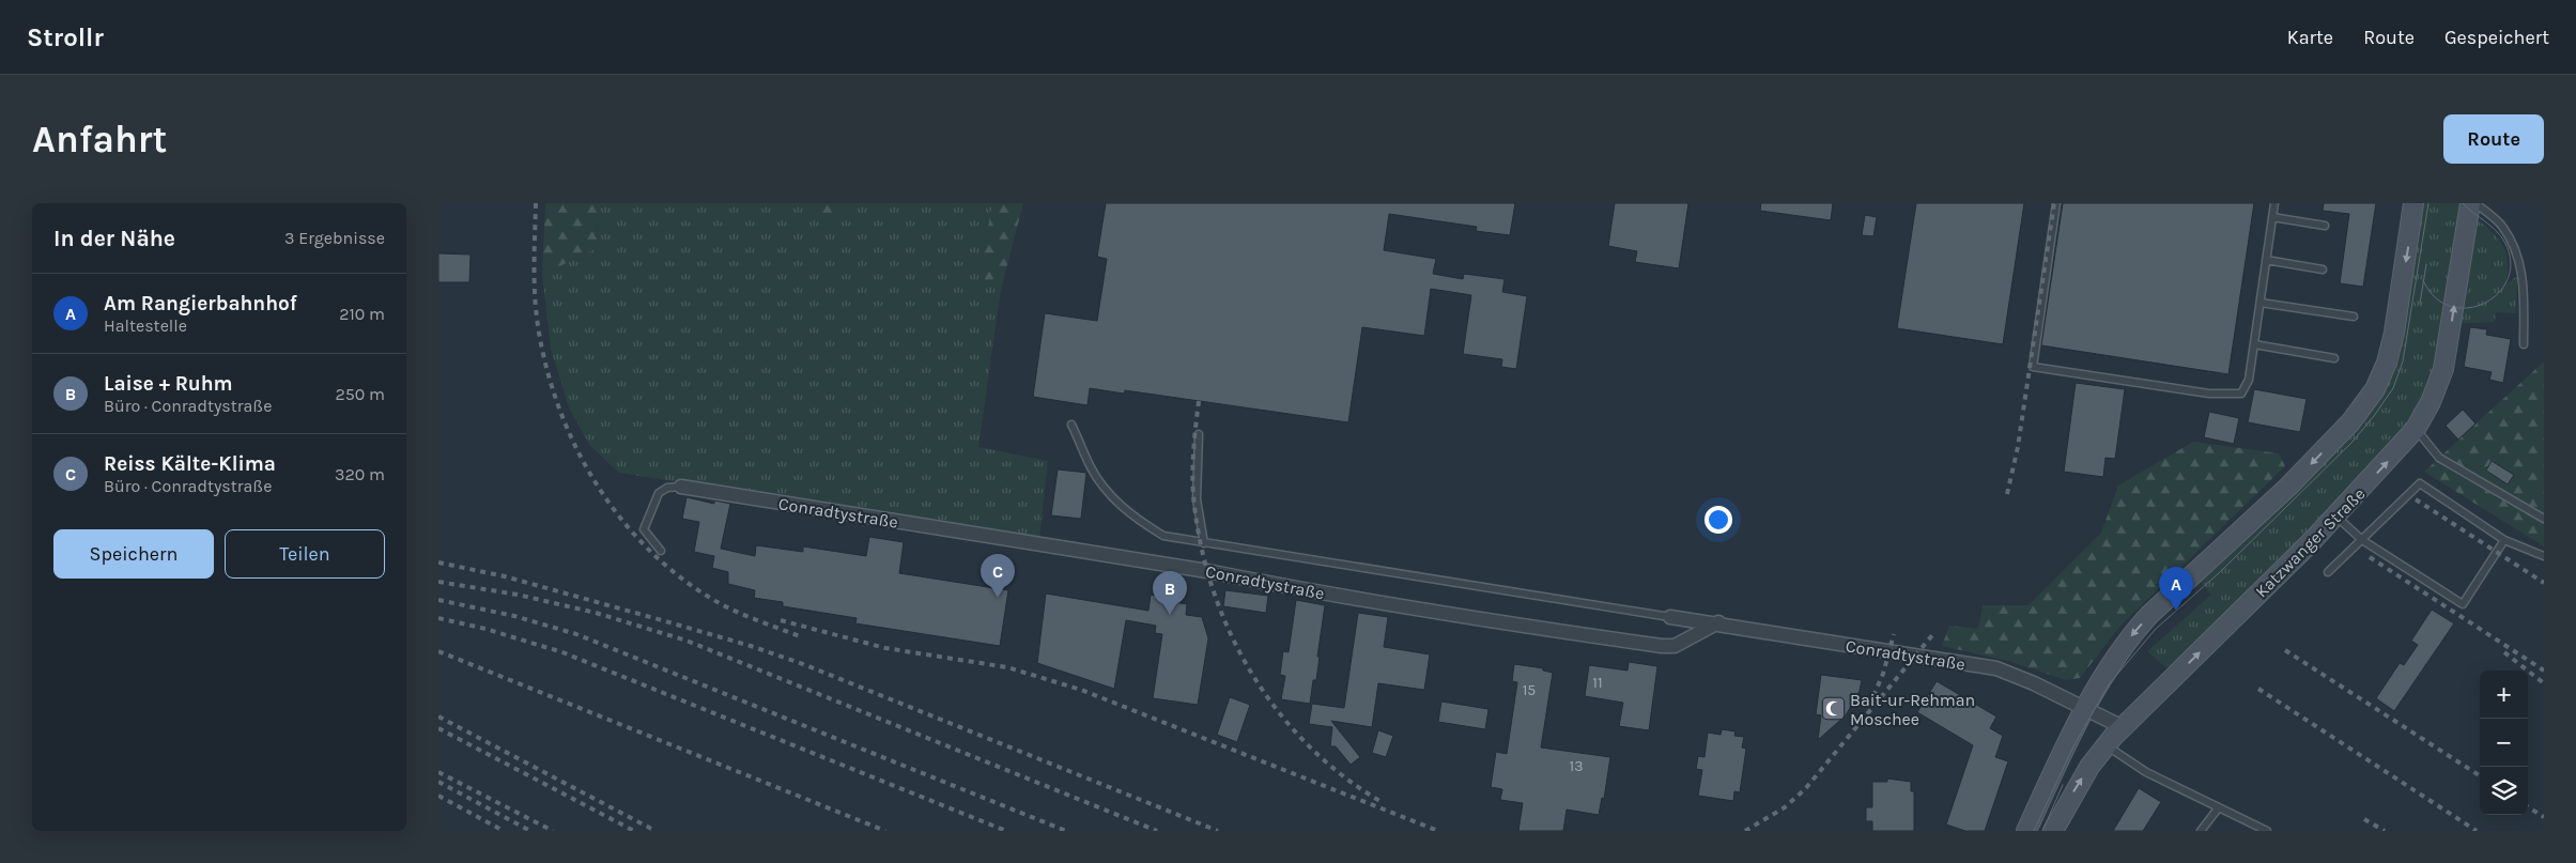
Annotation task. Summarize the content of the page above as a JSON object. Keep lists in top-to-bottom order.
{
  "streets": {
    "main road": ["Katzwanger Straße"],
    "street": ["Conradtystraße"]
  },
  "crossings": [
    ["Conradtystraße", "Katzwanger Straße"]
  ],
  "places": {
    "mosque": ["Bait-ur-Rehman Moschee"]
  },
  "house_numbers": ["11", "15", "13"],
  "page": {
    "header": "Strollr",
    "nav": ["Karte", "Route", "Gespeichert"],
    "buttons": [
      "Route",
      ["Speichern", "Teilen"]
    ],
    "title": "Anfahrt",
    "heading": ["In der Nähe", "3 Ergebnisse"],
    "list": [
      {
        "mark": "A",
        "name": "Am Rangierbahnhof",
        "note": "Haltestelle",
        "value": "210 m"
      },
      {
        "mark": "B",
        "name": "Laise + Ruhm",
        "note": "Büro · Conradtystraße",
        "value": "250 m"
      },
      {
        "mark": "C",
        "name": "Reiss Kälte-Klima",
        "note": "Büro · Conradtystraße",
        "value": "320 m"
      }
    ],
    "pins": ["C", "A", "B"],
    "map_buttons": ["+", "−"]
  }
}
